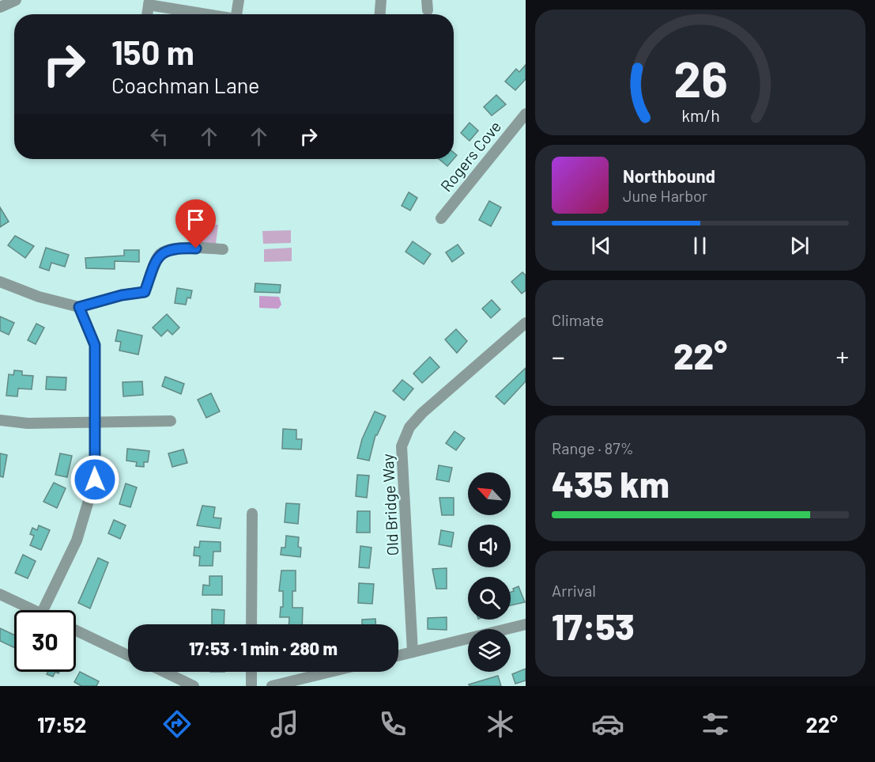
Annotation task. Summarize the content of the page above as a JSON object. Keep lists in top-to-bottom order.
{
  "streets": {
    "street": ["Rogers Cove", "Old Bridge Way"]
  },
  "north": "top left",
  "page": {
    "turn": ["150 m", "Coachman Lane"],
    "song": ["Northbound", "June Harbor"],
    "tile": [
      "Climate",
      ["Range · 87%", "435 km"],
      ["Arrival", "17:53"]
    ],
    "heat": ["−", "22°", "+"],
    "limit": "30",
    "trip": "17:53 · 1 min · 280 m",
    "tabs": ["17:52", "22°"],
    "gauge": ["26", "km/h"]
  }
}
